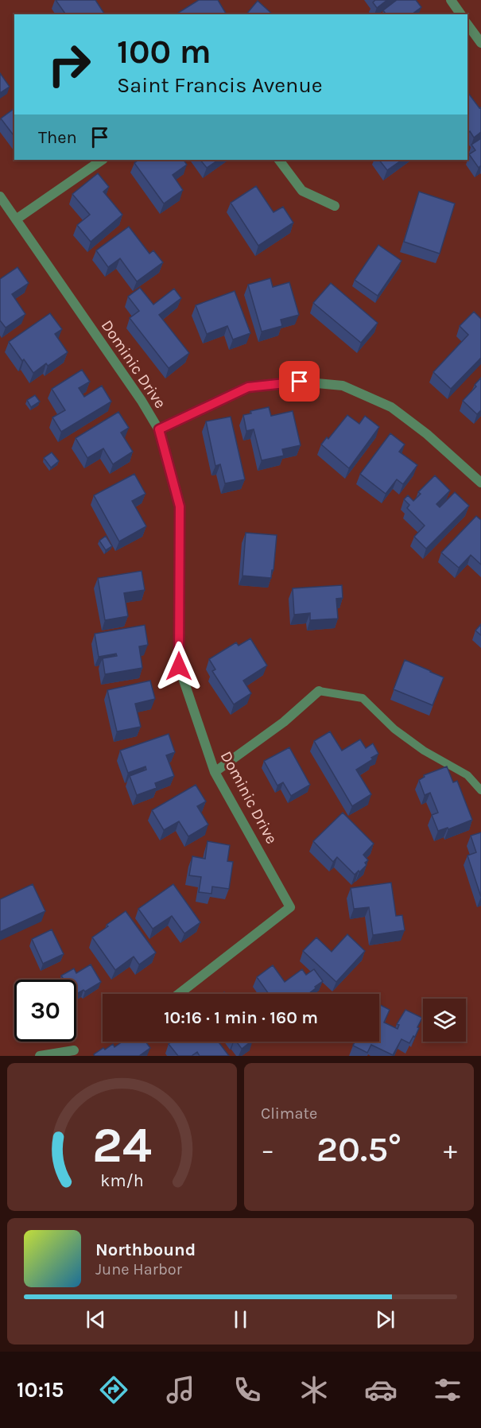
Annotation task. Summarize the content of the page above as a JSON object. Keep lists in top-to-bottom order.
{
  "streets": {
    "street": ["Dominic Drive"]
  },
  "page": {
    "turn": ["100 m", "Saint Francis Avenue"],
    "then": "Then",
    "limit": "30",
    "trip": "10:16 · 1 min · 160 m",
    "tile": "Climate",
    "heat": ["−", "20.5°", "+"],
    "song": ["Northbound", "June Harbor"],
    "tabs": "10:15",
    "gauge": ["24", "km/h"]
  }
}
